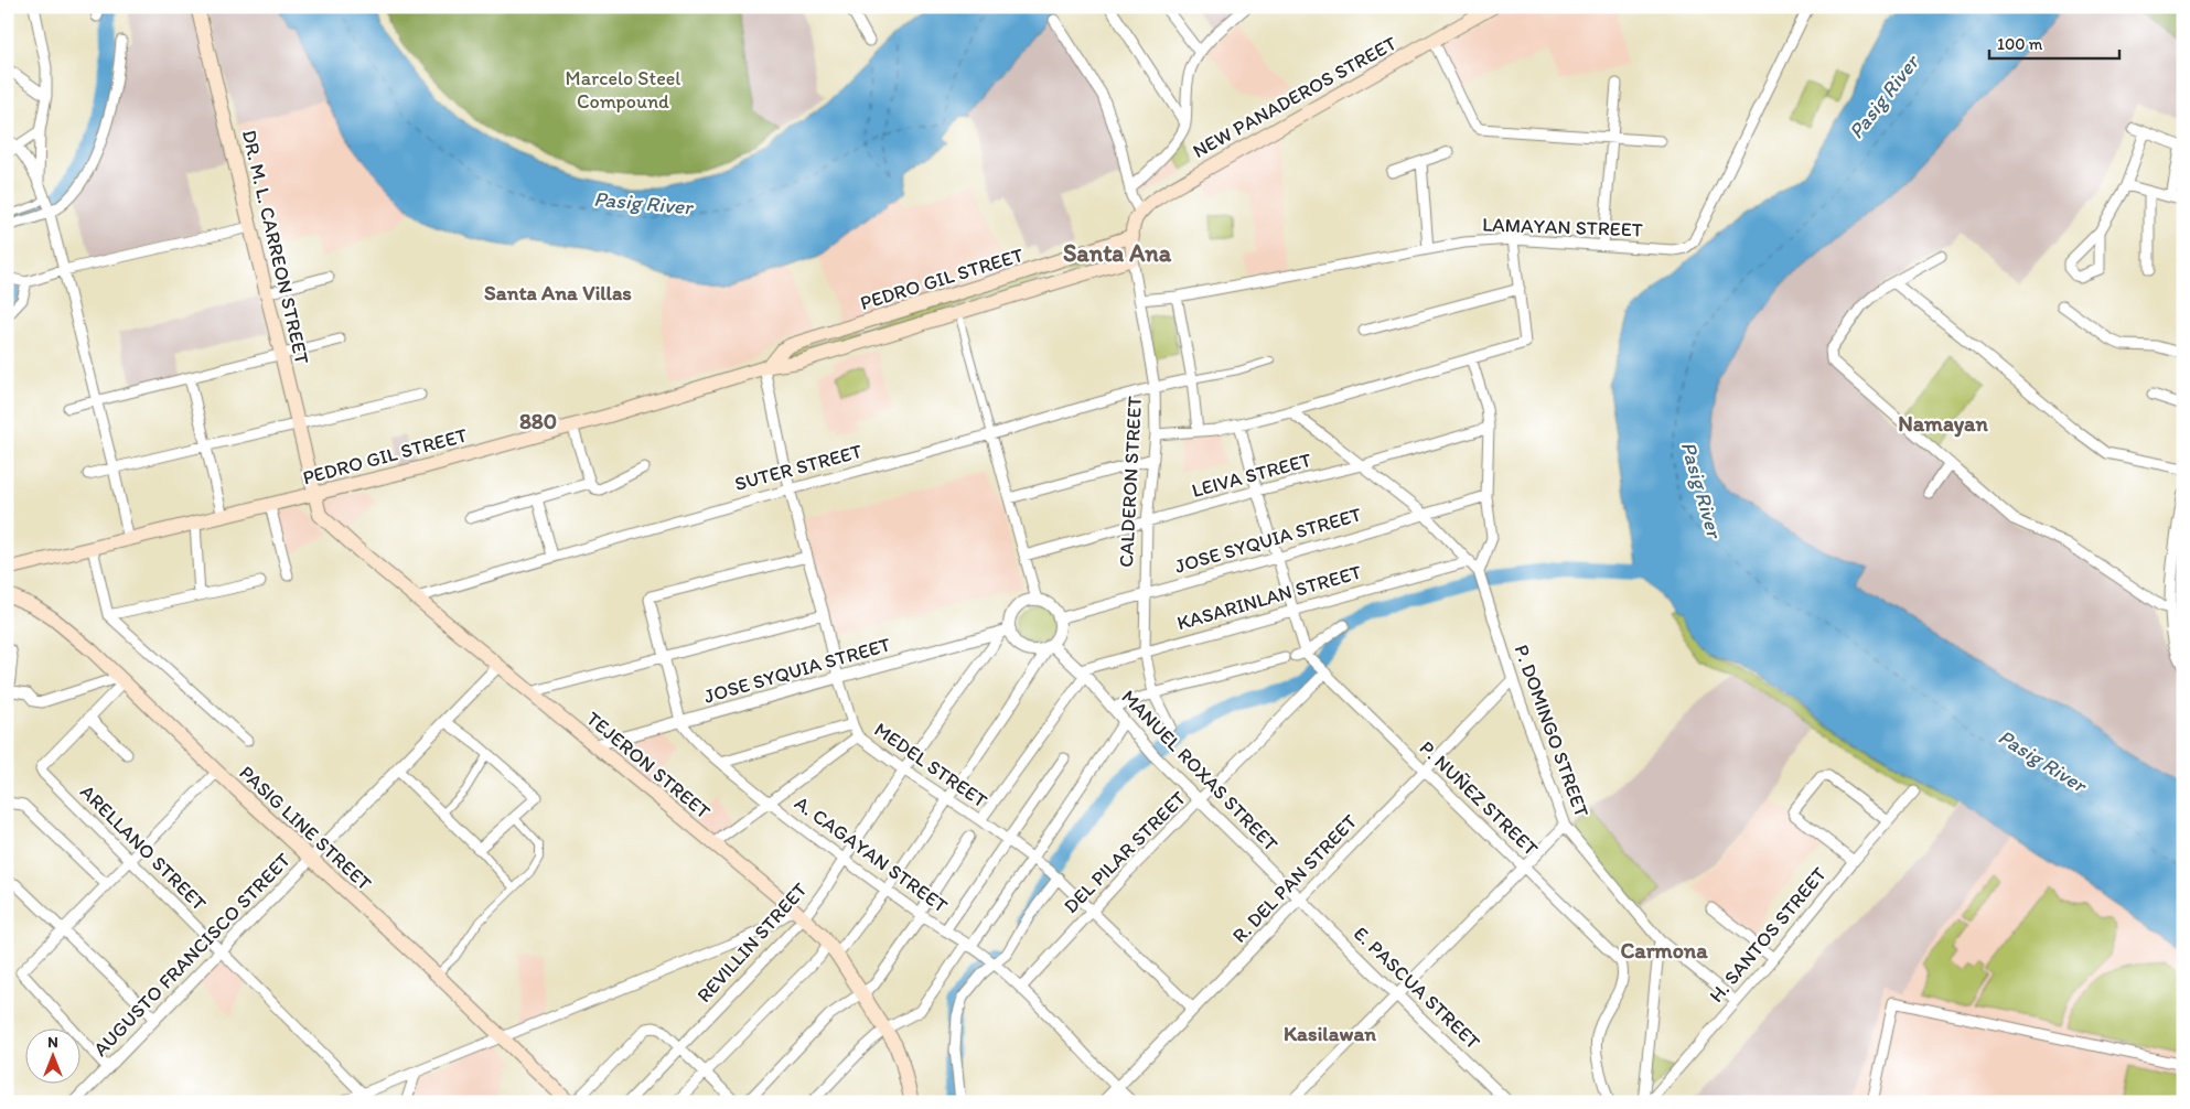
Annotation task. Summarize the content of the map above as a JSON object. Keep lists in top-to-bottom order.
{
  "streets": {
    "main road": [
      "NEW PANADEROS STREET",
      "DR. M. L. CARREON STREET",
      "PEDRO GIL STREET",
      "CALDERON STREET",
      "TEJERON STREET",
      "PASIG LINE STREET"
    ],
    "street": [
      "LAMAYAN STREET",
      "SUTER STREET",
      "LEIVA STREET",
      "JOSE SYQUIA STREET",
      "KASARINLAN STREET",
      "P. DOMINGO STREET",
      "MEDEL STREET",
      "MANUEL ROXAS STREET",
      "P. NUÑEZ STREET",
      "ARELLANO STREET",
      "DEL PILAR STREET",
      "A. CAGAYAN STREET",
      "R. DEL PAN STREET",
      "H. SANTOS STREET",
      "REVILLIN STREET",
      "AUGUSTO FRANCISCO STREET",
      "E. PASCUA STREET"
    ]
  },
  "crossings": [
    ["LAMAYAN STREET", "CALDERON STREET"],
    ["DR. M. L. CARREON STREET", "PEDRO GIL STREET"],
    ["DR. M. L. CARREON STREET", "TEJERON STREET"],
    ["PEDRO GIL STREET", "CALDERON STREET"],
    ["PEDRO GIL STREET", "TEJERON STREET"],
    ["PEDRO GIL STREET", "MEDEL STREET"],
    ["SUTER STREET", "CALDERON STREET"],
    ["SUTER STREET", "TEJERON STREET"],
    ["SUTER STREET", "MEDEL STREET"],
    ["LEIVA STREET", "CALDERON STREET"],
    ["LEIVA STREET", "P. DOMINGO STREET"],
    ["CALDERON STREET", "JOSE SYQUIA STREET"],
    ["CALDERON STREET", "KASARINLAN STREET"],
    ["JOSE SYQUIA STREET", "P. DOMINGO STREET"],
    ["JOSE SYQUIA STREET", "TEJERON STREET"],
    ["JOSE SYQUIA STREET", "MEDEL STREET"],
    ["JOSE SYQUIA STREET", "MANUEL ROXAS STREET"],
    ["JOSE SYQUIA STREET", "A. CAGAYAN STREET"],
    ["JOSE SYQUIA STREET", "REVILLIN STREET"],
    ["KASARINLAN STREET", "P. DOMINGO STREET"],
    ["KASARINLAN STREET", "MANUEL ROXAS STREET"],
    ["P. DOMINGO STREET", "R. DEL PAN STREET"],
    ["P. DOMINGO STREET", "H. SANTOS STREET"],
    ["TEJERON STREET", "REVILLIN STREET"],
    ["TEJERON STREET", "AUGUSTO FRANCISCO STREET"],
    ["MEDEL STREET", "DEL PILAR STREET"],
    ["MEDEL STREET", "A. CAGAYAN STREET"],
    ["MEDEL STREET", "R. DEL PAN STREET"],
    ["MEDEL STREET", "REVILLIN STREET"],
    ["MANUEL ROXAS STREET", "DEL PILAR STREET"],
    ["MANUEL ROXAS STREET", "R. DEL PAN STREET"],
    ["MANUEL ROXAS STREET", "REVILLIN STREET"],
    ["MANUEL ROXAS STREET", "E. PASCUA STREET"],
    ["P. NUÑEZ STREET", "DEL PILAR STREET"],
    ["P. NUÑEZ STREET", "R. DEL PAN STREET"],
    ["PASIG LINE STREET", "AUGUSTO FRANCISCO STREET"],
    ["ARELLANO STREET", "AUGUSTO FRANCISCO STREET"],
    ["DEL PILAR STREET", "A. CAGAYAN STREET"],
    ["A. CAGAYAN STREET", "R. DEL PAN STREET"],
    ["A. CAGAYAN STREET", "REVILLIN STREET"],
    ["R. DEL PAN STREET", "E. PASCUA STREET"]
  ],
  "districts": [
    "Santa Ana",
    "Santa Ana Villas",
    "880",
    "Namayan",
    "Carmona",
    "Kasilawan"
  ],
  "water": ["Pasig River"],
  "parks": ["Marcelo Steel Compound"],
  "scale_bar": "100 m",
  "north": "top"
}
